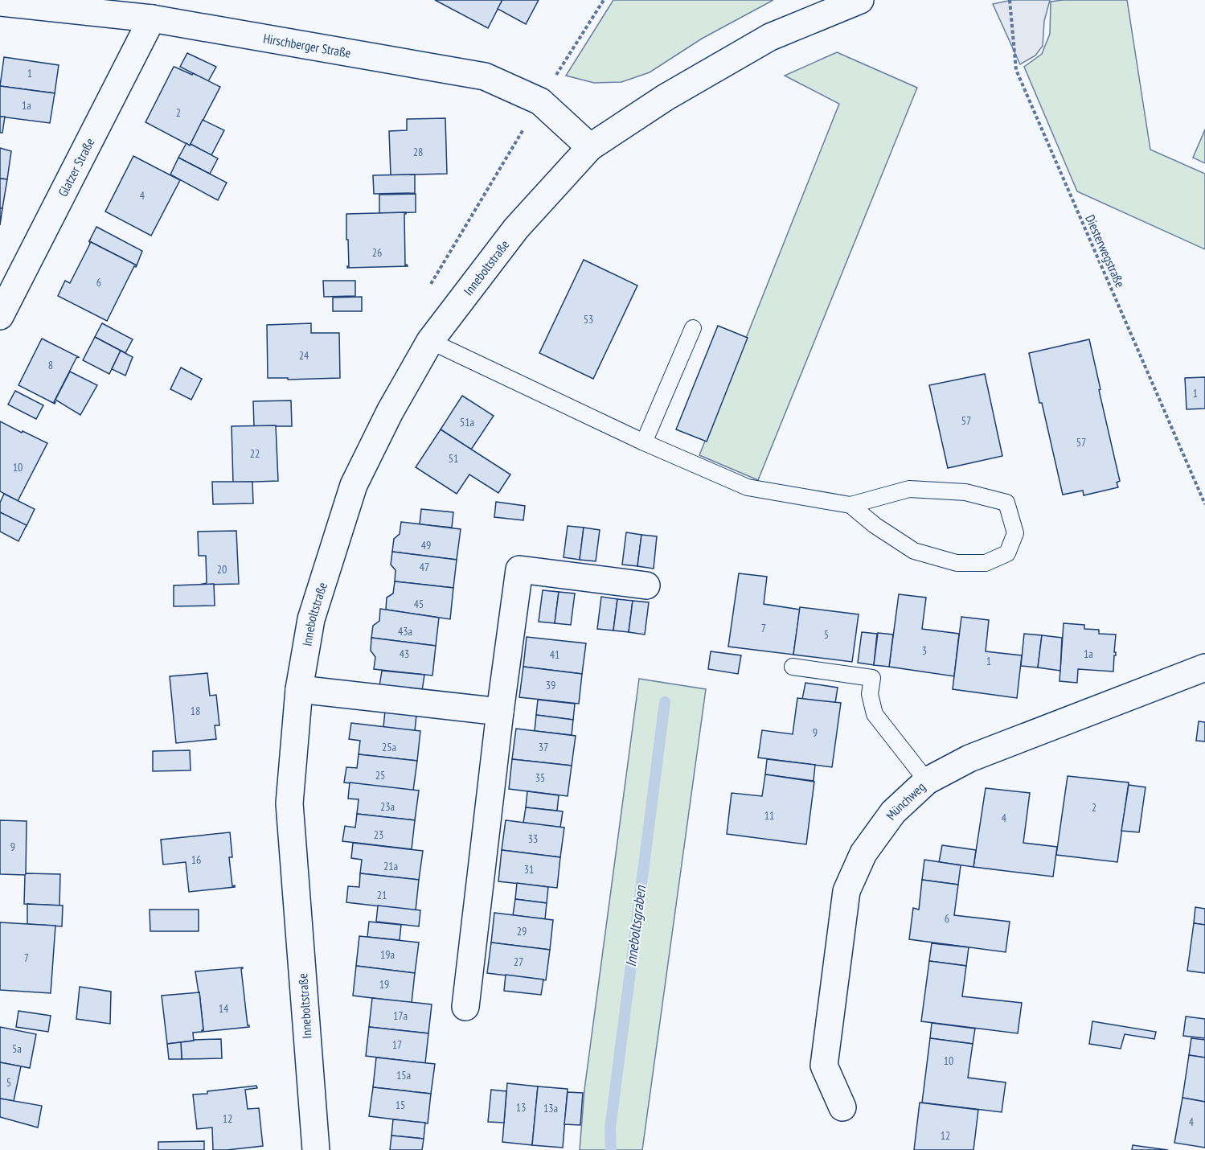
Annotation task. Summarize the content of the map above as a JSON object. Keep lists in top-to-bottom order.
{
  "streets": {
    "street": [
      "Hirschberger Straße",
      "Glatzer Straße",
      "Inneboltstraße",
      "Münchweg"
    ],
    "path": ["Diesterwegstraße"]
  },
  "crossings": [
    ["Hirschberger Straße", "Glatzer Straße"],
    ["Hirschberger Straße", "Inneboltstraße"]
  ],
  "water": ["Inneboltsgraben"],
  "house_numbers": [
    "1",
    "1a",
    "2",
    "28",
    "4",
    "26",
    "6",
    "53",
    "24",
    "8",
    "1",
    "57",
    "51a",
    "57",
    "22",
    "51",
    "10",
    "49",
    "47",
    "20",
    "45",
    "7",
    "43a",
    "5",
    "3",
    "43",
    "1a",
    "41",
    "1",
    "39",
    "18",
    "9",
    "25a",
    "37",
    "25",
    "35",
    "23a",
    "2",
    "11",
    "4",
    "23",
    "33",
    "9",
    "16",
    "21a",
    "31",
    "21",
    "6",
    "29",
    "19a",
    "7",
    "27",
    "19",
    "14",
    "17a",
    "17",
    "5a",
    "10",
    "15a",
    "5",
    "15",
    "13",
    "13a",
    "12",
    "4",
    "12"
  ]
}
